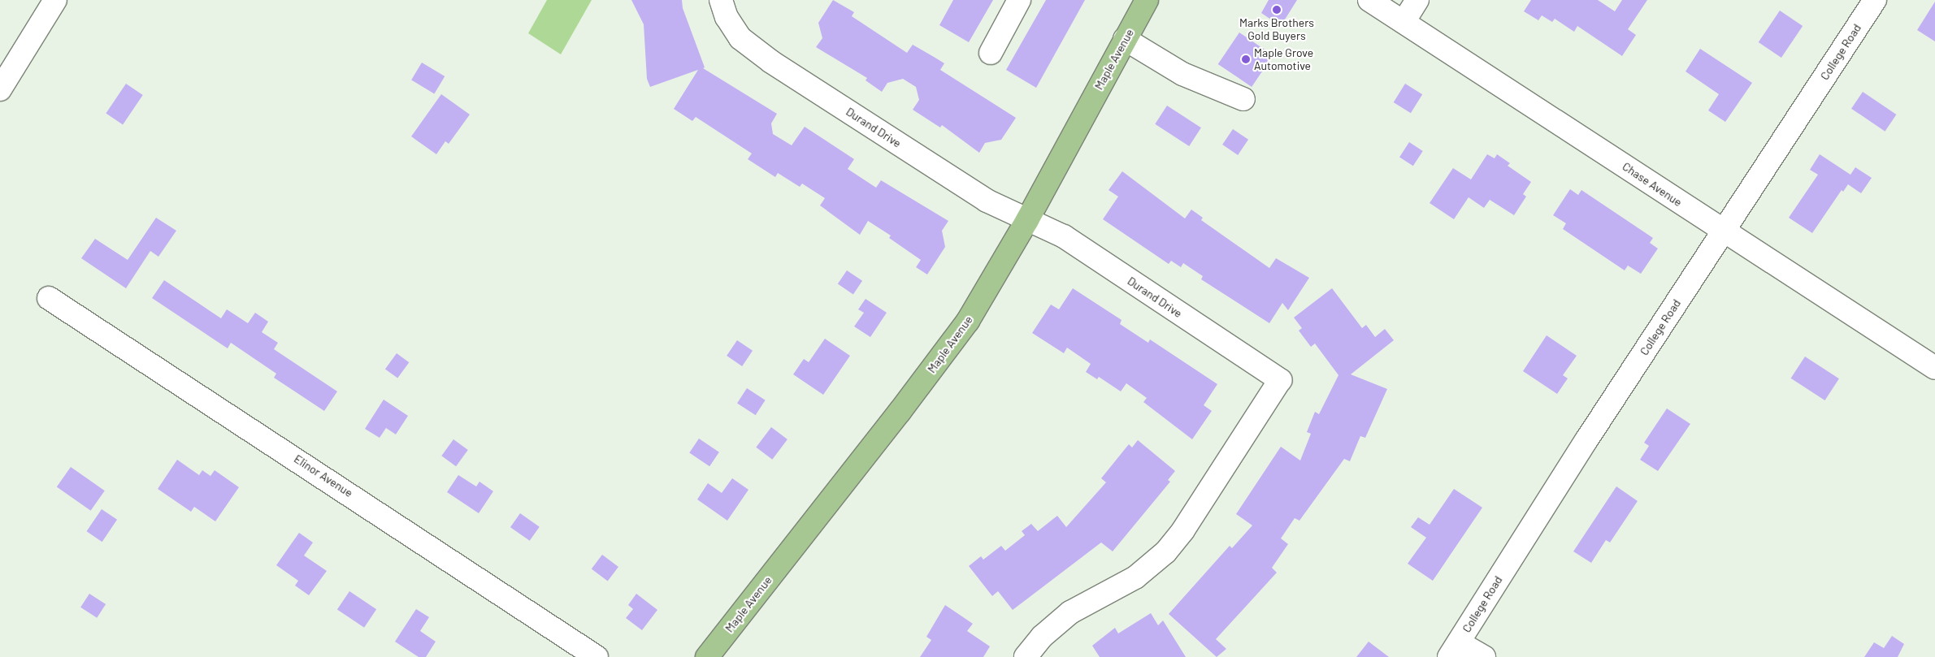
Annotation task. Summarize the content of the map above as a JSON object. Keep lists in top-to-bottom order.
{
  "streets": {
    "main road": ["Maple Avenue"],
    "street": [
      "College Road",
      "Durand Drive",
      "Chase Avenue",
      "Elinor Avenue"
    ]
  },
  "crossings": [
    ["College Road", "Chase Avenue"],
    ["Maple Avenue", "Durand Drive"]
  ],
  "places": ["Marks Brothers Gold Buyers", "Maple Grove Automotive"]
}
